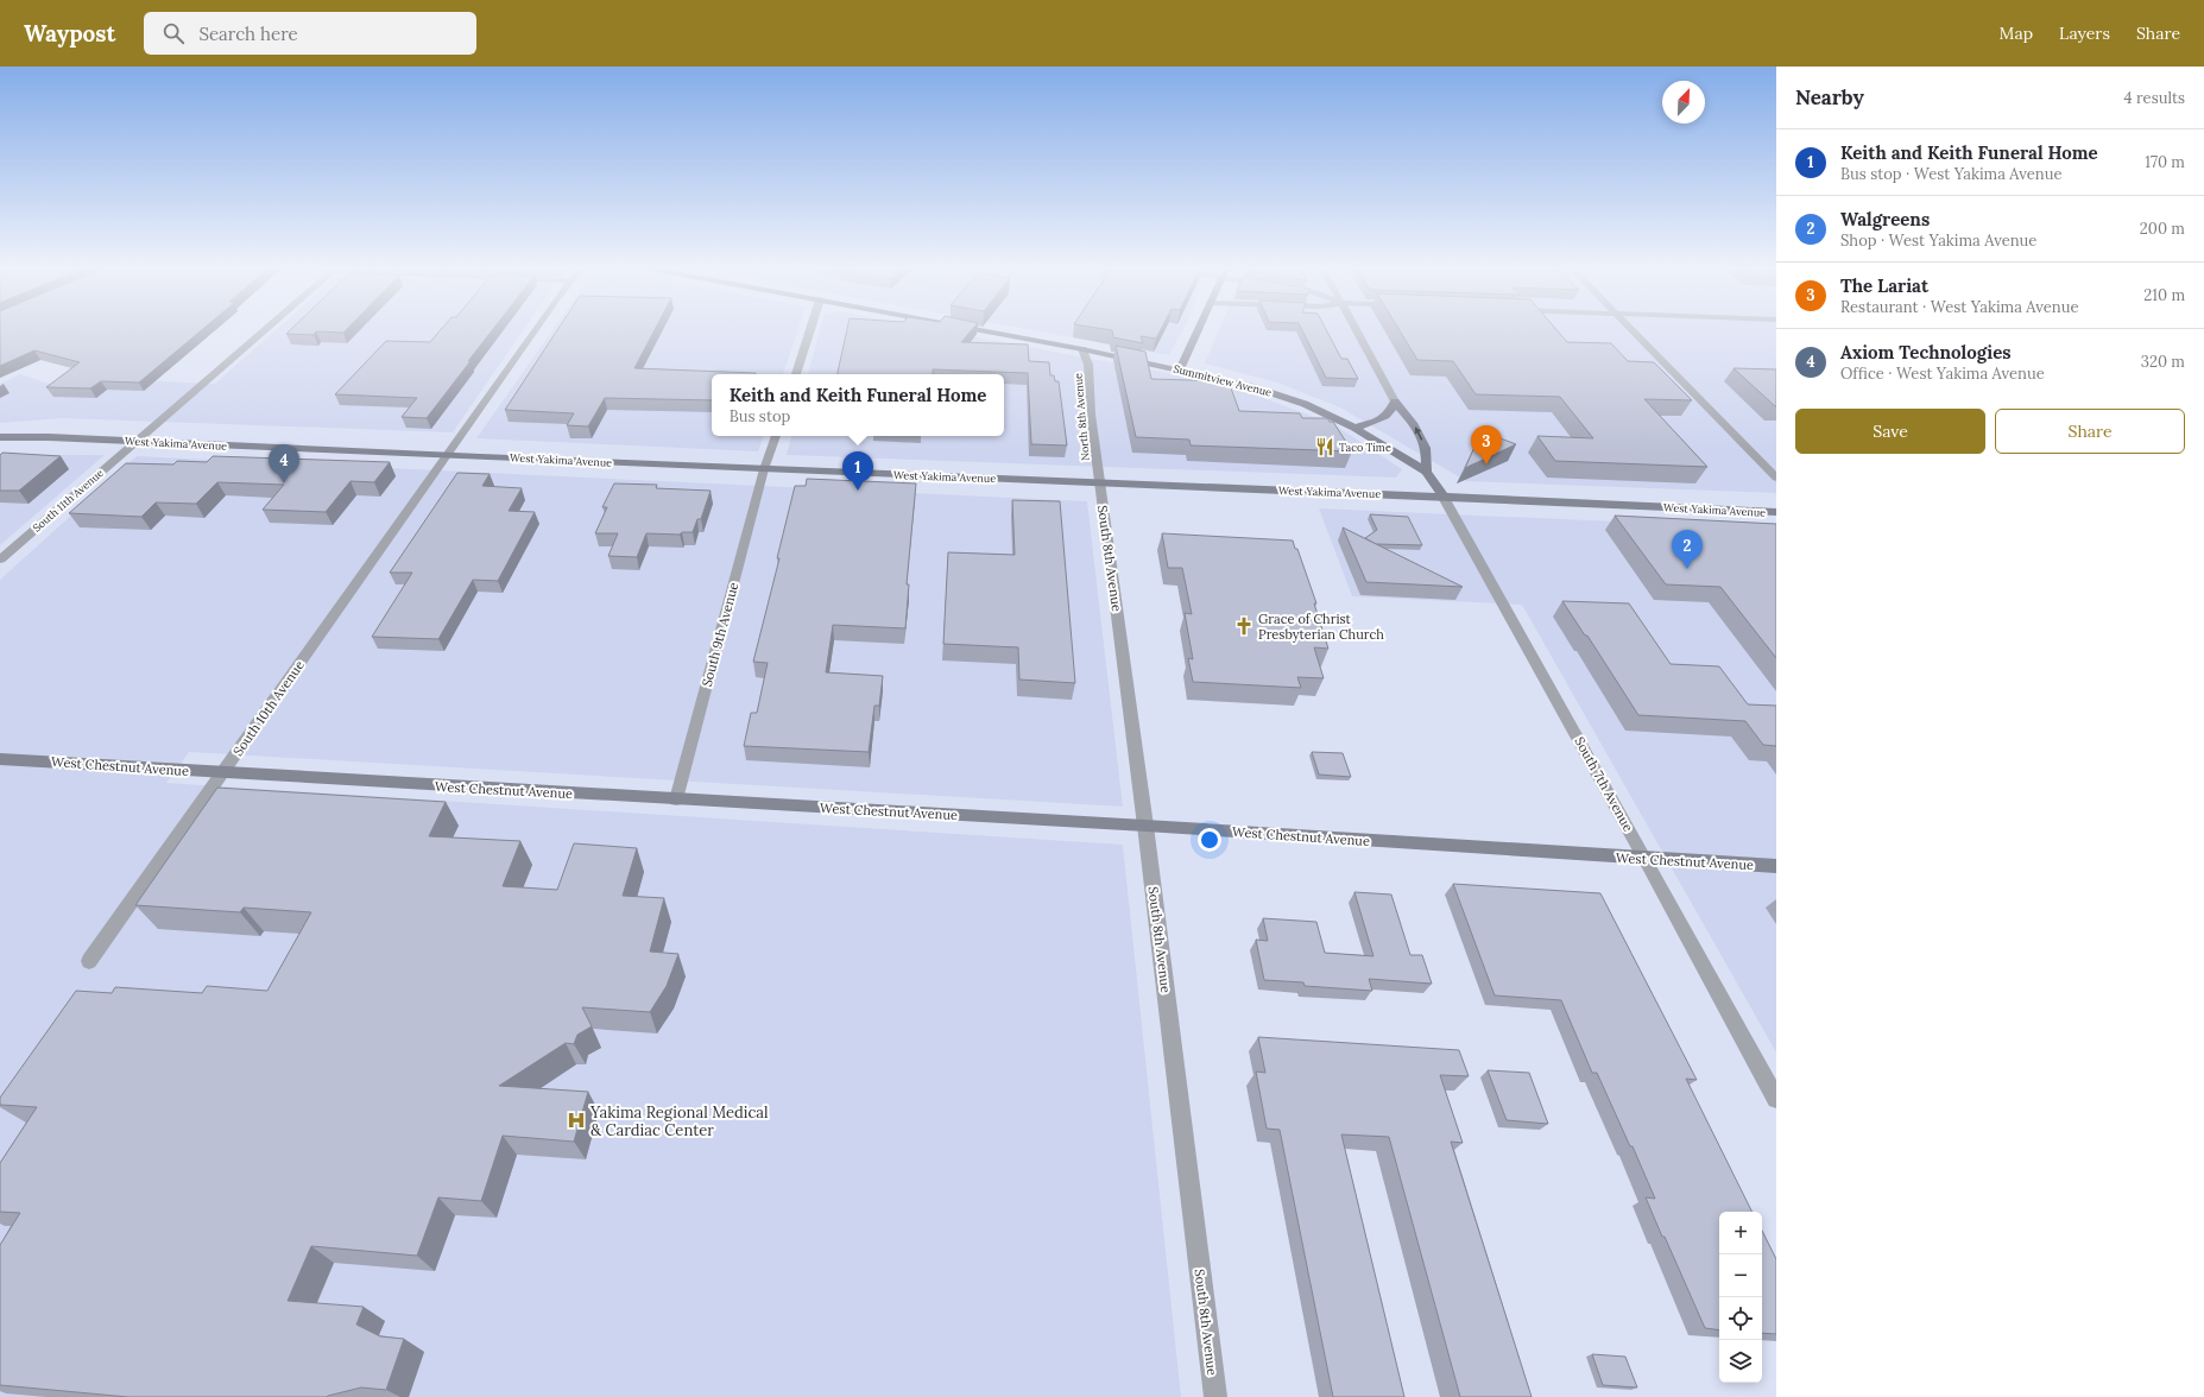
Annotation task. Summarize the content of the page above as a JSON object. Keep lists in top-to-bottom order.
{
  "streets": {
    "main road": ["Summitview Avenue", "West Yakima Avenue", "West Chestnut Avenue"],
    "street": [
      "North 8th Avenue",
      "South 11th Avenue",
      "South 8th Avenue",
      "South 9th Avenue",
      "South 10th Avenue",
      "South 7th Avenue"
    ]
  },
  "crossings": [
    ["Summitview Avenue", "North 8th Avenue"],
    ["Summitview Avenue", "West Yakima Avenue"],
    ["Summitview Avenue", "South 7th Avenue"],
    ["North 8th Avenue", "West Yakima Avenue"],
    ["North 8th Avenue", "South 8th Avenue"],
    ["West Yakima Avenue", "South 11th Avenue"],
    ["West Yakima Avenue", "South 8th Avenue"],
    ["West Yakima Avenue", "South 9th Avenue"],
    ["West Yakima Avenue", "South 10th Avenue"],
    ["West Yakima Avenue", "South 7th Avenue"],
    ["South 8th Avenue", "West Chestnut Avenue"],
    ["South 9th Avenue", "West Chestnut Avenue"],
    ["South 10th Avenue", "West Chestnut Avenue"],
    ["West Chestnut Avenue", "South 7th Avenue"]
  ],
  "places": {
    "restaurant": ["Taco Time"],
    "church": ["Grace of Christ Presbyterian Church"],
    "hospital": ["Yakima Regional Medical & Cardiac Center"]
  },
  "north": "top right",
  "page": {
    "header": "Waypost",
    "search": "Search here",
    "nav": ["Map", "Layers", "Share"],
    "heading": ["Nearby", "4 results"],
    "list": [
      {
        "mark": "1",
        "name": "Keith and Keith Funeral Home",
        "note": "Bus stop · West Yakima Avenue",
        "value": "170 m"
      },
      {
        "mark": "2",
        "name": "Walgreens",
        "note": "Shop · West Yakima Avenue",
        "value": "200 m"
      },
      {
        "mark": "3",
        "name": "The Lariat",
        "note": "Restaurant · West Yakima Avenue",
        "value": "210 m"
      },
      {
        "mark": "4",
        "name": "Axiom Technologies",
        "note": "Office · West Yakima Avenue",
        "value": "320 m"
      }
    ],
    "popup": ["Keith and Keith Funeral Home", "Bus stop"],
    "buttons": ["Save", "Share"],
    "pins": [
      "3",
      "4",
      "1",
      "2"
    ],
    "map_buttons": ["+", "−"]
  }
}
